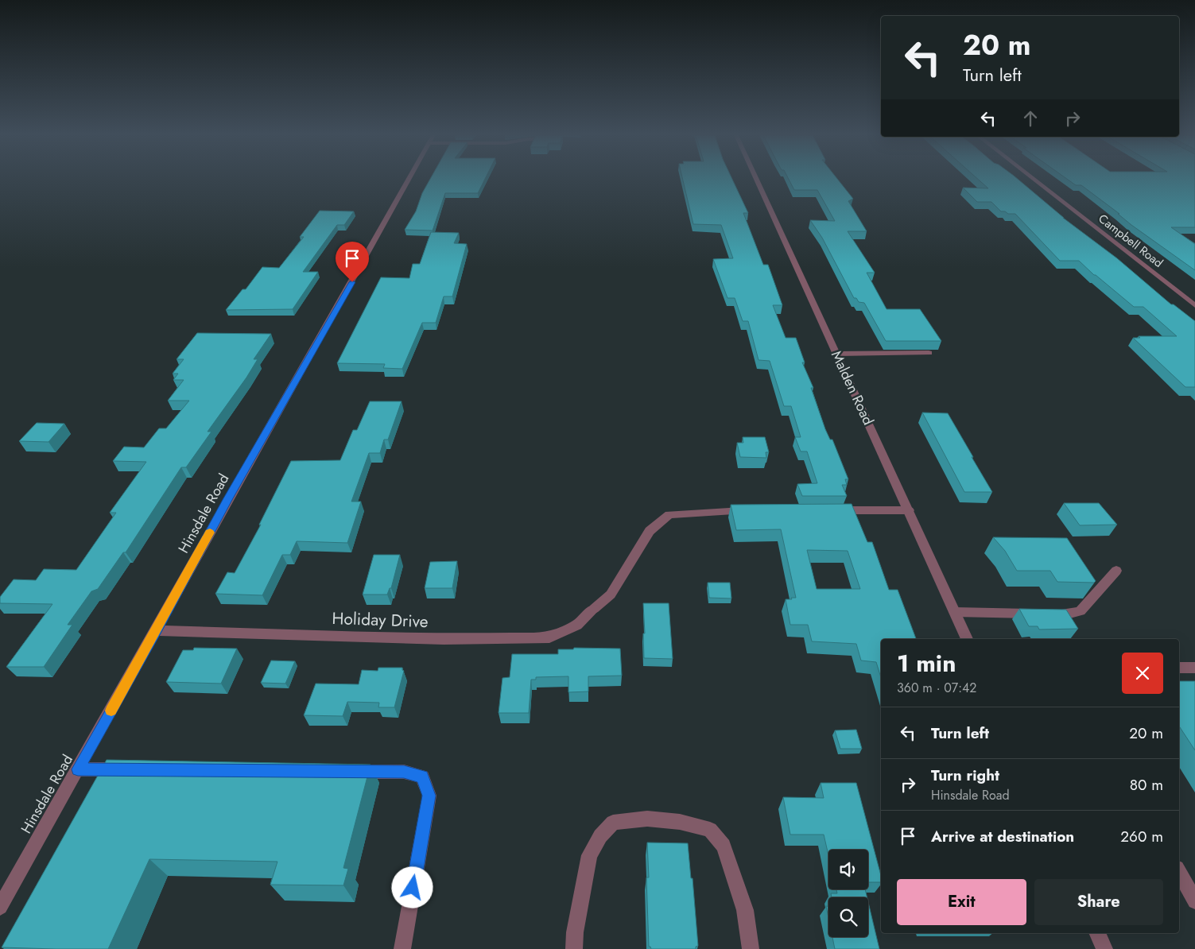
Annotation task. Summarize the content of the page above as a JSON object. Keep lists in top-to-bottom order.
{
  "streets": {
    "street": [
      "Campbell Road",
      "Malden Road",
      "Hinsdale Road",
      "Holiday Drive"
    ]
  },
  "crossings": [
    ["Hinsdale Road", "Holiday Drive"]
  ],
  "page": {
    "turn": ["20 m", "Turn left"],
    "heading": ["1 min", "360 m · 07:42"],
    "list": [
      {
        "name": "Turn left",
        "value": "20 m"
      },
      {
        "name": "Turn right",
        "note": "Hinsdale Road",
        "value": "80 m"
      },
      {
        "name": "Arrive at destination",
        "value": "260 m"
      }
    ],
    "buttons": ["Exit", "Share"]
  }
}
